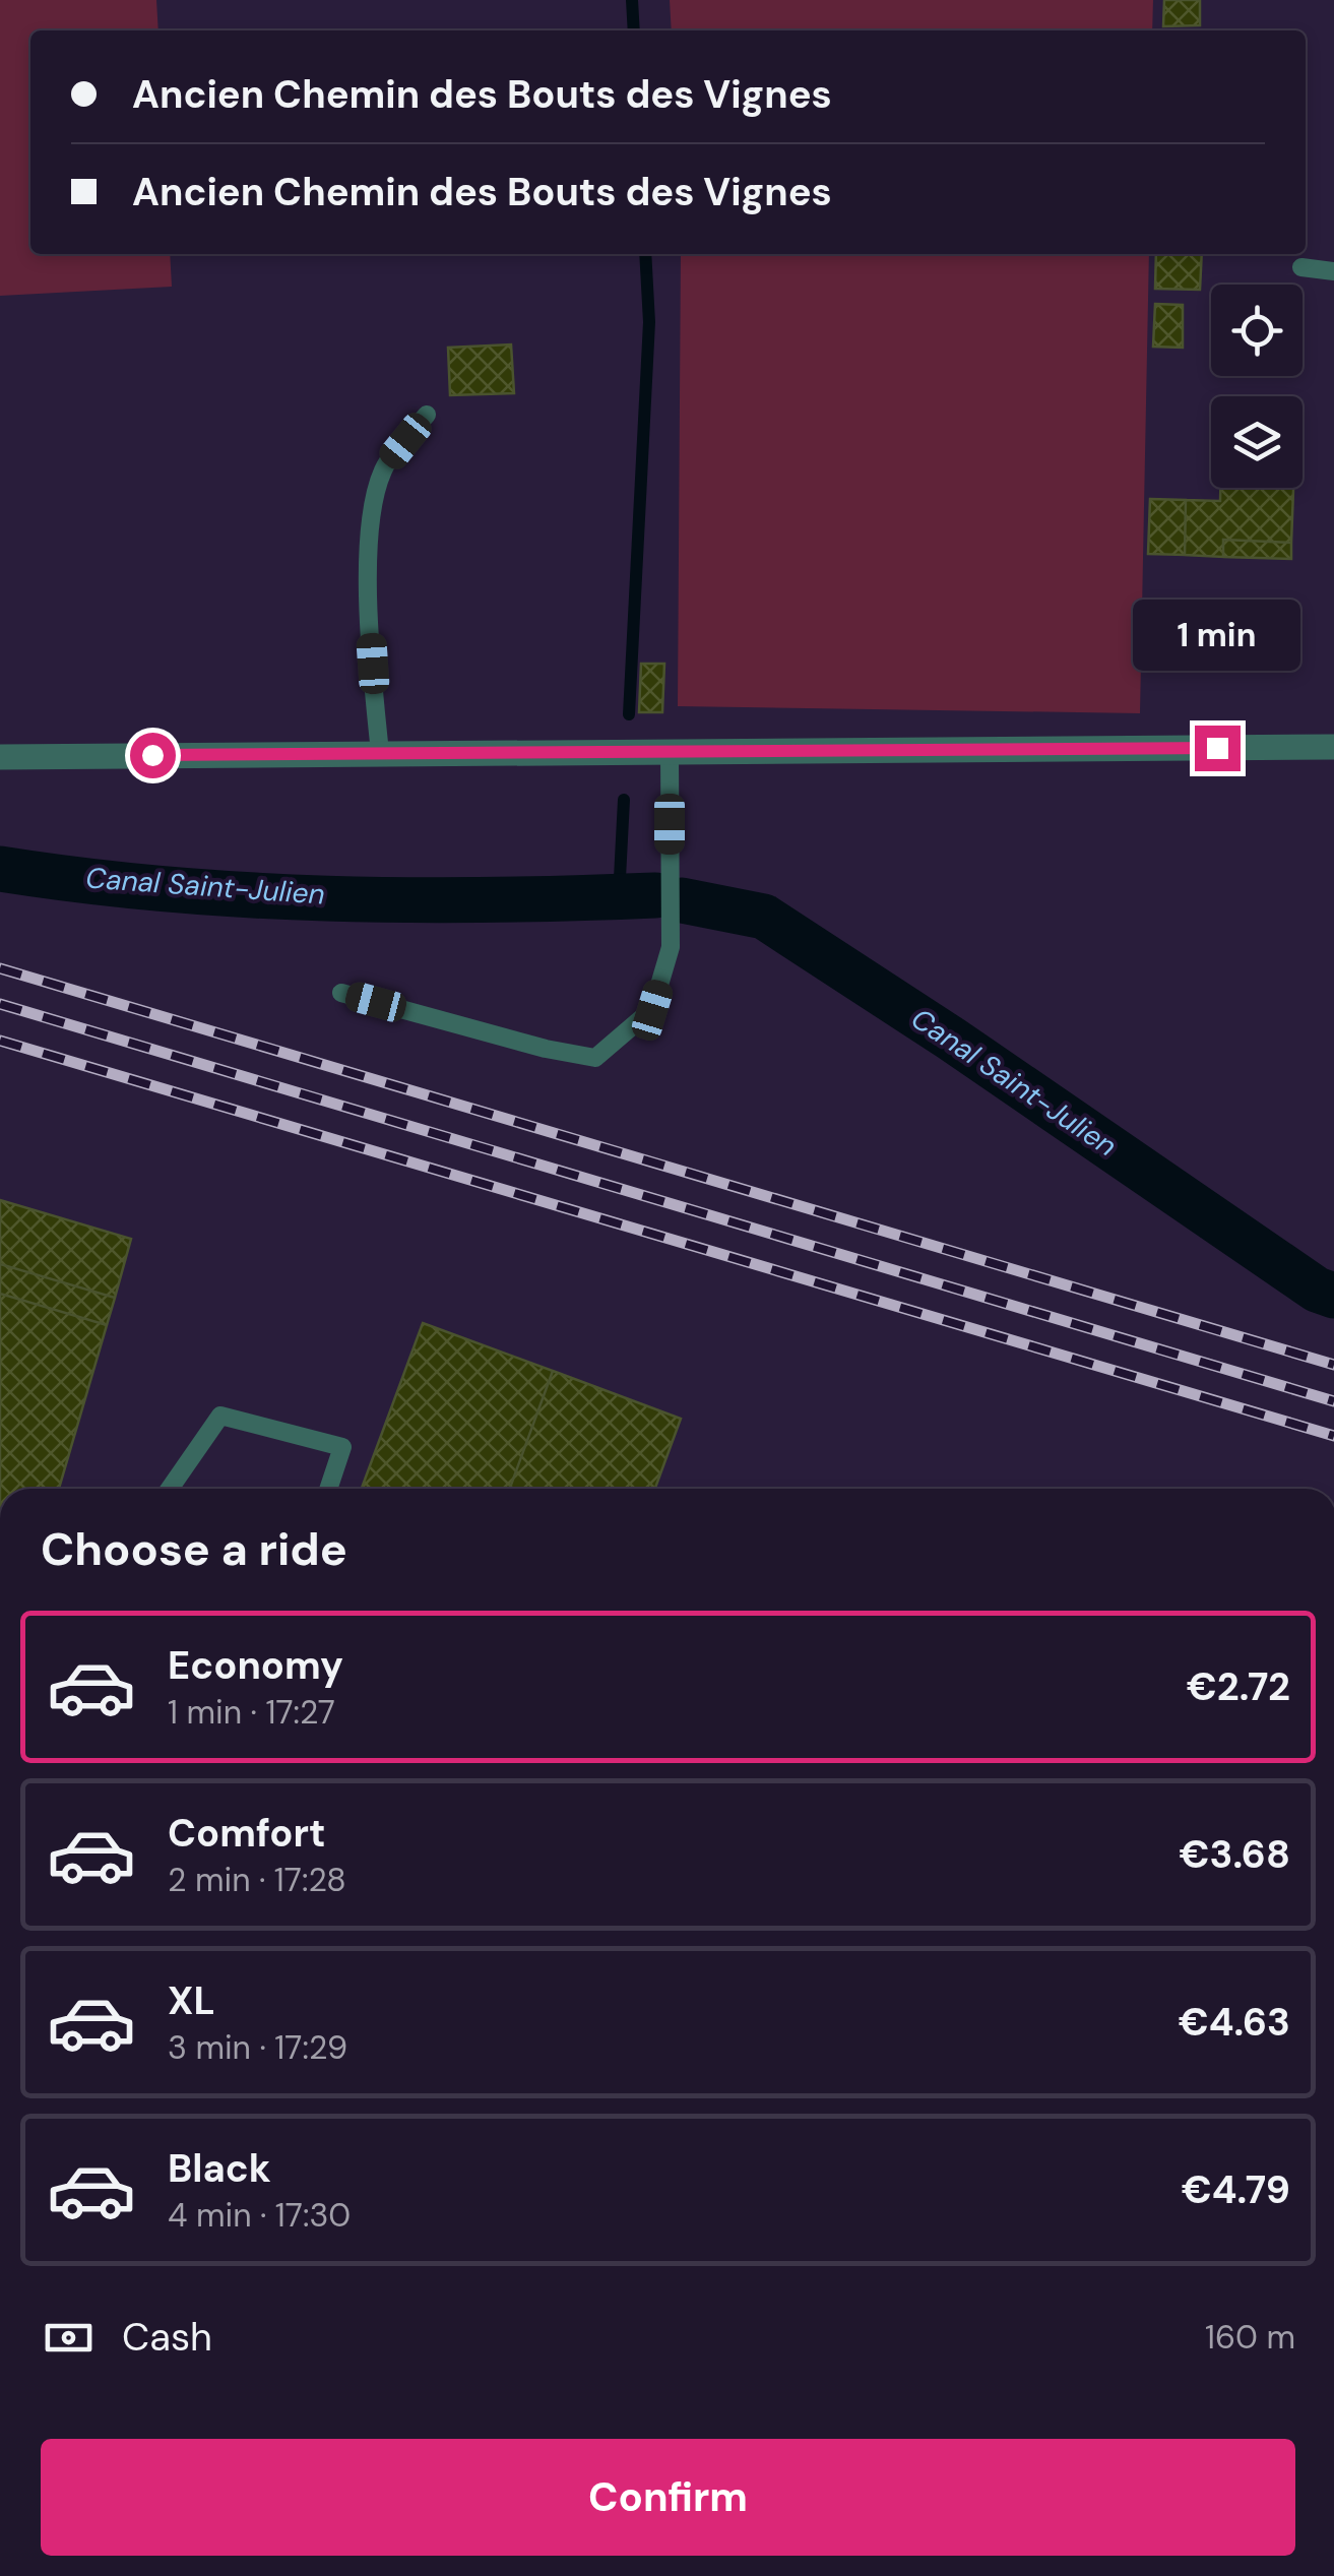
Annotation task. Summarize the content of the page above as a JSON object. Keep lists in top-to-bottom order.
{
  "water": ["Canal Saint-Julien"],
  "page": {
    "banner": ["Ancien Chemin des Bouts des Vignes", "Ancien Chemin des Bouts des Vignes"],
    "bubble": "1 min",
    "heading": "Choose a ride",
    "list": [
      {
        "name": "Economy",
        "note": "1 min · 17:27",
        "value": "€2.72"
      },
      {
        "name": "Comfort",
        "note": "2 min · 17:28",
        "value": "€3.68"
      },
      {
        "name": "XL",
        "note": "3 min · 17:29",
        "value": "€4.63"
      },
      {
        "name": "Black",
        "note": "4 min · 17:30",
        "value": "€4.79"
      }
    ],
    "pay": ["Cash", "160 m"],
    "buttons": "Confirm"
  }
}
